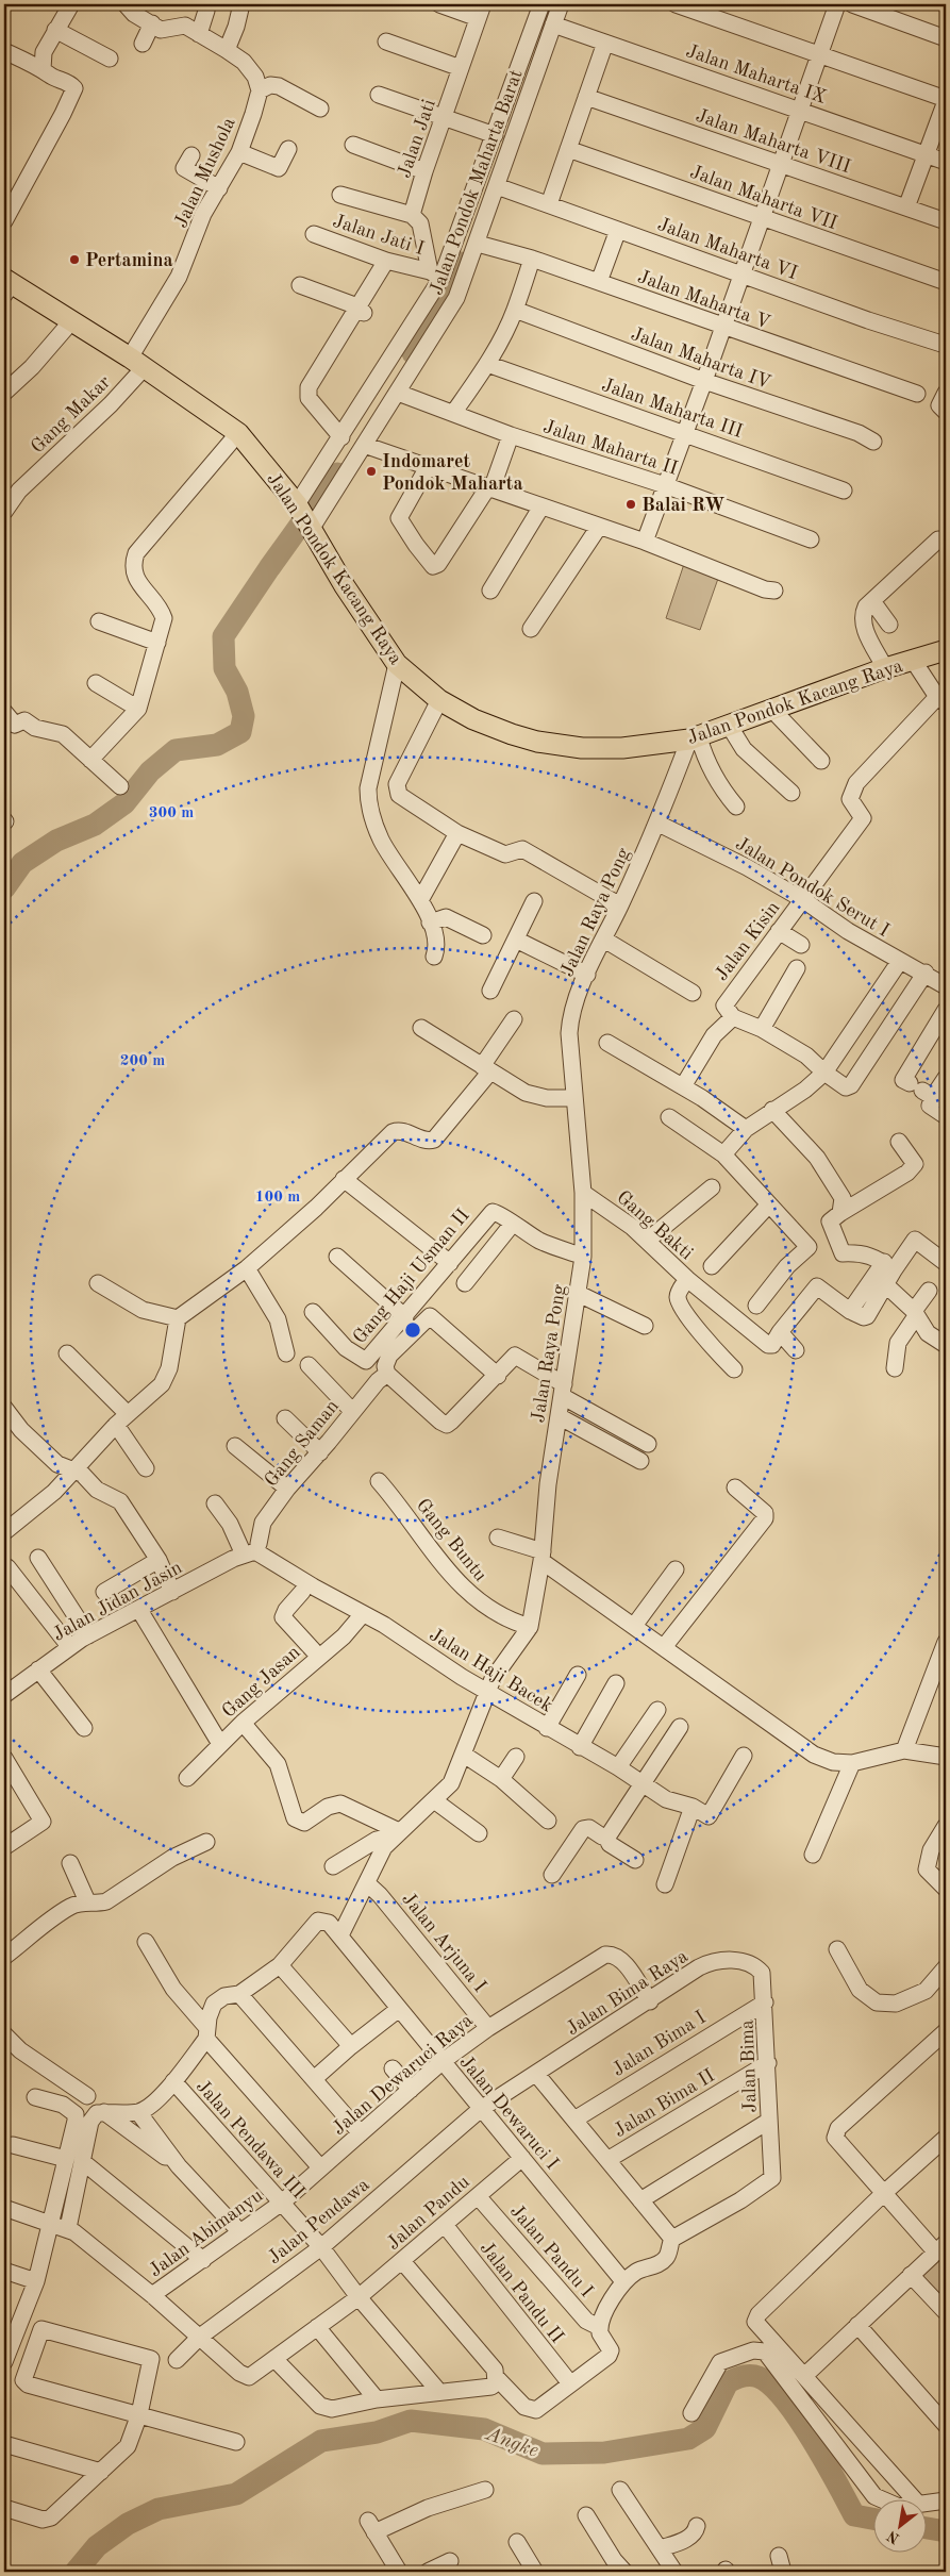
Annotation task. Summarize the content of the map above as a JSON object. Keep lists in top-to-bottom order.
{
  "streets": {
    "main road": ["Jalan Pondok Kacang Raya"],
    "street": [
      "Jalan Maharta IX",
      "Jalan Jati",
      "Jalan Maharta VIII",
      "Jalan Mushola",
      "Jalan Pondok Maharta Barat",
      "Jalan Maharta VII",
      "Jalan Jati I",
      "Jalan Maharta VI",
      "Jalan Maharta V",
      "Jalan Maharta IV",
      "Jalan Maharta III",
      "Gang Makar",
      "Jalan Maharta II",
      "Jalan Pondok Serut I",
      "Jalan Raya Pong",
      "Jalan Kisin",
      "Gang Bakti",
      "Gang Haji Usman II",
      "Gang Saman",
      "Gang Buntu",
      "Jalan Jidan Jasin",
      "Jalan Haji Bacek",
      "Gang Jasan",
      "Jalan Arjuna I",
      "Jalan Bima Raya",
      "Jalan Bima I",
      "Jalan Bima",
      "Jalan Dewaruci Raya",
      "Jalan Bima II",
      "Jalan Dewaruci I",
      "Jalan Pendawa III",
      "Jalan Pandu",
      "Jalan Pendawa",
      "Jalan Abimanyu",
      "Jalan Pandu I",
      "Jalan Pandu II"
    ]
  },
  "crossings": [
    ["Jalan Maharta IX", "Jalan Pondok Maharta Barat"],
    ["Jalan Mushola", "Gang Makar"],
    ["Jalan Mushola", "Jalan Pondok Kacang Raya"],
    ["Jalan Pondok Maharta Barat", "Jalan Jati I"],
    ["Jalan Pondok Maharta Barat", "Jalan Maharta VI"],
    ["Jalan Pondok Maharta Barat", "Jalan Maharta V"],
    ["Jalan Pondok Maharta Barat", "Jalan Maharta II"],
    ["Jalan Pondok Maharta Barat", "Jalan Pondok Kacang Raya"],
    ["Gang Makar", "Jalan Pondok Kacang Raya"],
    ["Jalan Pondok Kacang Raya", "Jalan Raya Pong"],
    ["Jalan Pondok Serut I", "Jalan Raya Pong"],
    ["Jalan Pondok Serut I", "Jalan Kisin"],
    ["Jalan Raya Pong", "Gang Bakti"],
    ["Jalan Raya Pong", "Gang Haji Usman II"],
    ["Jalan Raya Pong", "Gang Buntu"],
    ["Jalan Raya Pong", "Jalan Haji Bacek"],
    ["Jalan Raya Pong", "Jalan Arjuna I"],
    ["Jalan Raya Pong", "Jalan Dewaruci I"],
    ["Gang Saman", "Jalan Jidan Jasin"],
    ["Gang Saman", "Jalan Haji Bacek"],
    ["Jalan Jidan Jasin", "Jalan Haji Bacek"],
    ["Jalan Haji Bacek", "Gang Jasan"],
    ["Jalan Arjuna I", "Jalan Dewaruci Raya"],
    ["Jalan Bima Raya", "Jalan Bima"],
    ["Jalan Bima Raya", "Jalan Dewaruci Raya"],
    ["Jalan Bima Raya", "Jalan Dewaruci I"],
    ["Jalan Bima Raya", "Jalan Pendawa"],
    ["Jalan Bima I", "Jalan Bima"],
    ["Jalan Bima", "Jalan Bima II"],
    ["Jalan Dewaruci Raya", "Jalan Dewaruci I"],
    ["Jalan Dewaruci Raya", "Jalan Pendawa III"],
    ["Jalan Dewaruci Raya", "Jalan Abimanyu"],
    ["Jalan Dewaruci I", "Jalan Pandu"],
    ["Jalan Dewaruci I", "Jalan Pendawa"],
    ["Jalan Pendawa III", "Jalan Pandu"],
    ["Jalan Pendawa III", "Jalan Pendawa"],
    ["Jalan Pendawa III", "Jalan Abimanyu"],
    ["Jalan Pandu", "Jalan Pendawa"],
    ["Jalan Pandu", "Jalan Pandu I"],
    ["Jalan Pandu", "Jalan Pandu II"]
  ],
  "water": ["Angke"],
  "places": ["Pertamina", "Indomaret Pondok Maharta", "Balai RW"],
  "north": "bottom left",
  "rings": ["300 m", "200 m", "100 m"]
}
